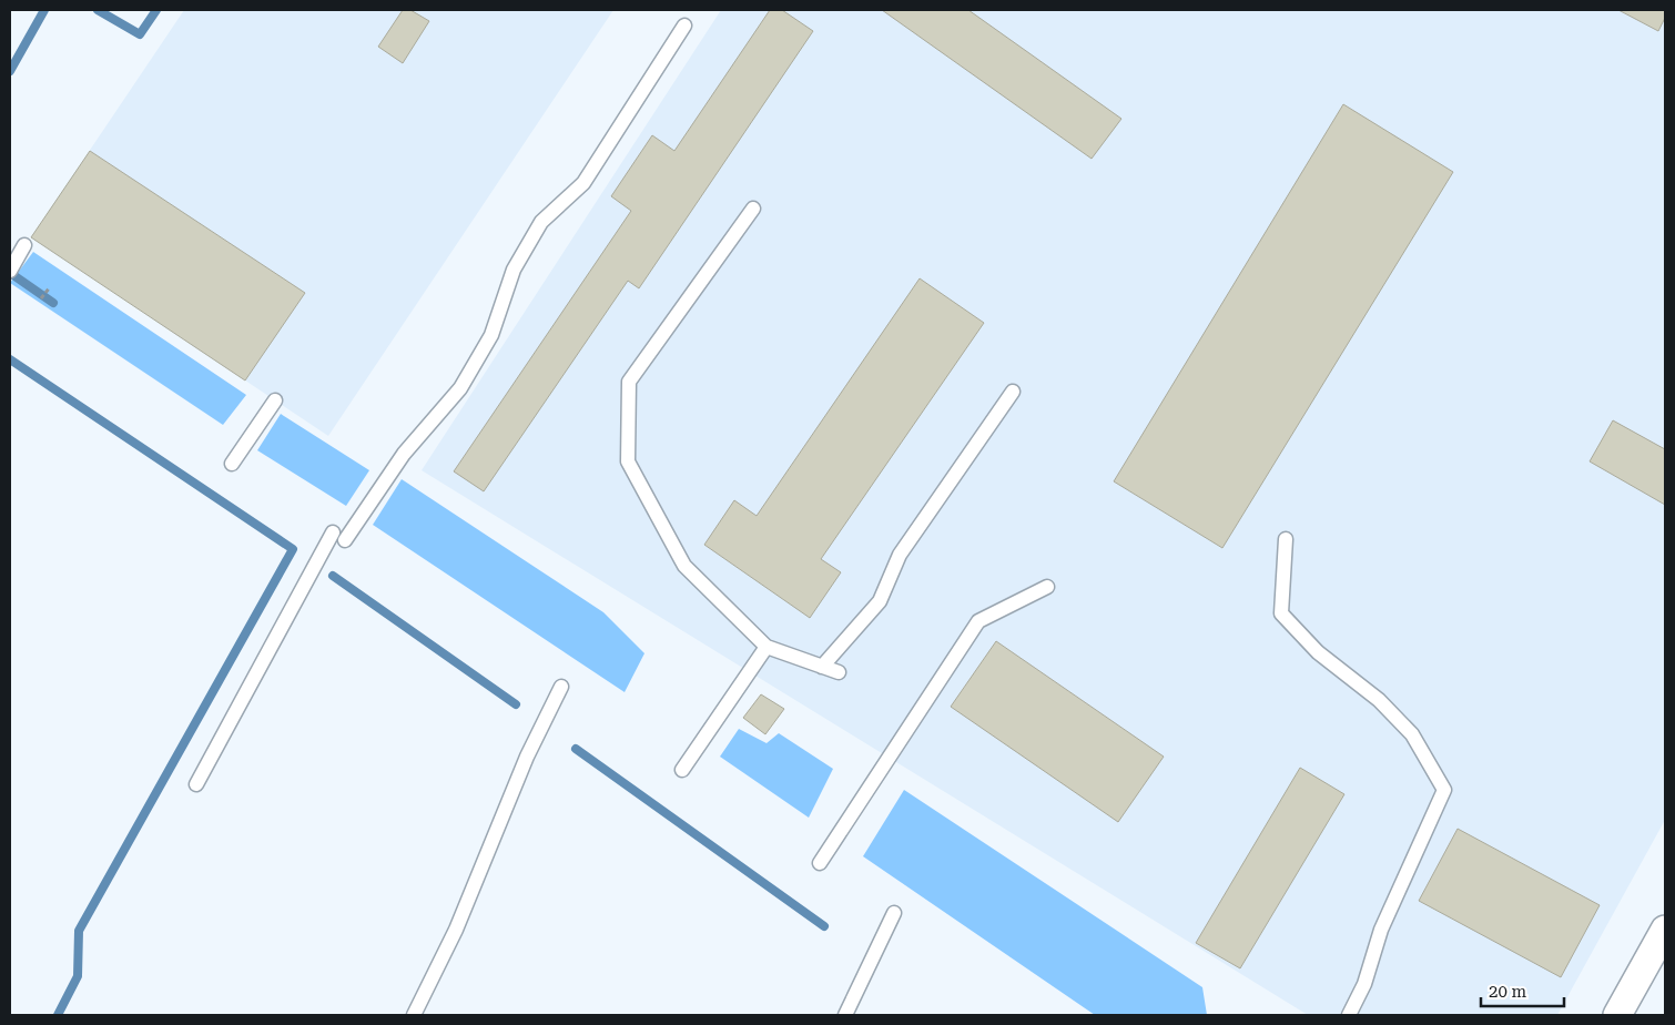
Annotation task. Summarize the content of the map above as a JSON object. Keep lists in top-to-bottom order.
{
  "scale_bar": "20 m"
}
